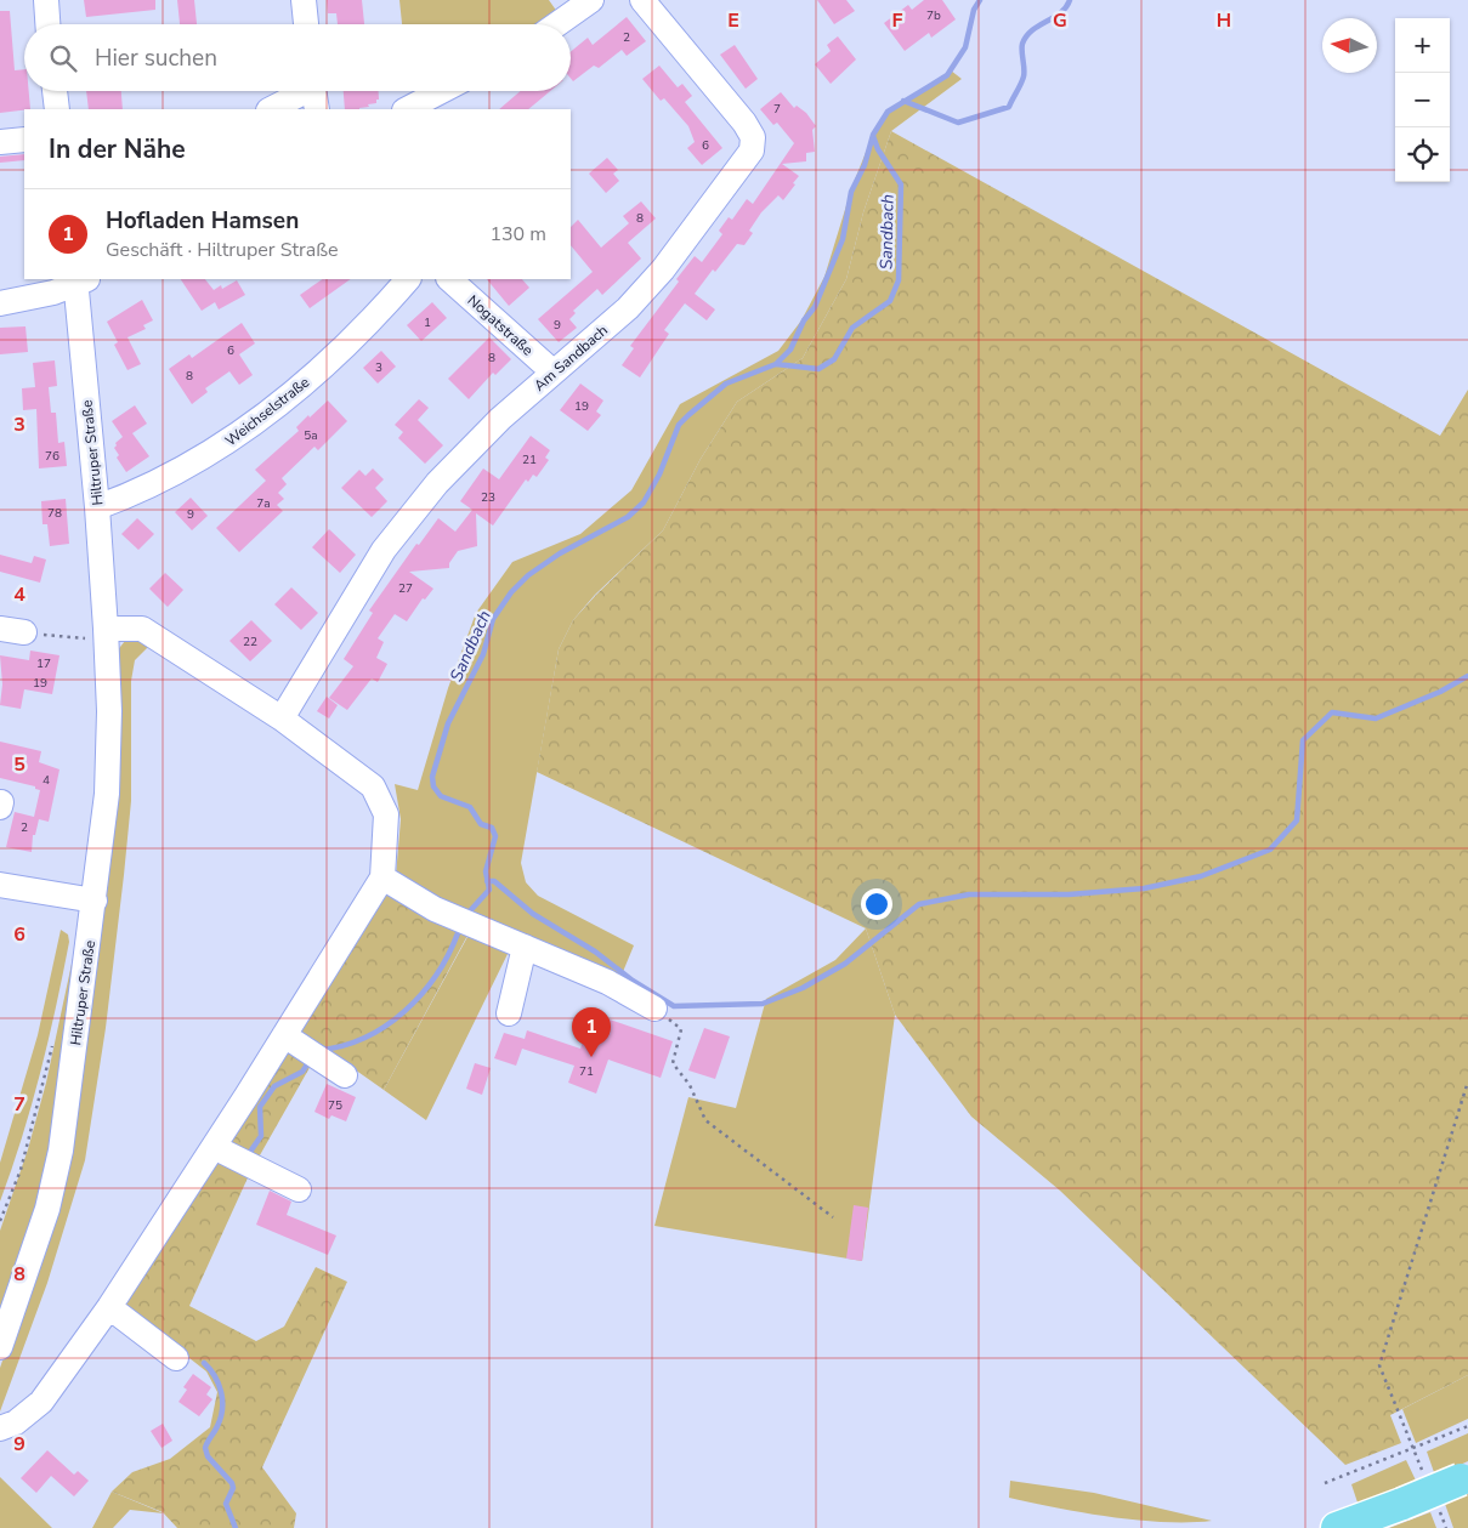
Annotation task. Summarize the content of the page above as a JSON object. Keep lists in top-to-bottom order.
{
  "streets": {
    "street": [
      "Nogatstraße",
      "Am Sandbach",
      "Weichselstraße",
      "Hiltruper Straße"
    ]
  },
  "crossings": [
    ["Nogatstraße", "Am Sandbach"],
    ["Weichselstraße", "Hiltruper Straße"]
  ],
  "water": ["Sandbach"],
  "house_numbers": [
    "7b",
    "2",
    "7",
    "6",
    "8",
    "1",
    "9",
    "6",
    "8",
    "3",
    "8",
    "19",
    "5a",
    "76",
    "21",
    "23",
    "7a",
    "78",
    "9",
    "27",
    "22",
    "17",
    "19",
    "4",
    "2",
    "71",
    "75"
  ],
  "north": "left",
  "page": {
    "map_buttons": ["+", "−"],
    "search": "Hier suchen",
    "heading": "In der Nähe",
    "list": [
      {
        "mark": "1",
        "name": "Hofladen Hamsen",
        "note": "Geschäft · Hiltruper Straße",
        "value": "130 m"
      }
    ],
    "pins": "1"
  },
  "grid": {
    "columns": [
      "E",
      "F",
      "G",
      "H"
    ],
    "rows": [
      "3",
      "4",
      "5",
      "6",
      "7",
      "8",
      "9"
    ]
  }
}
